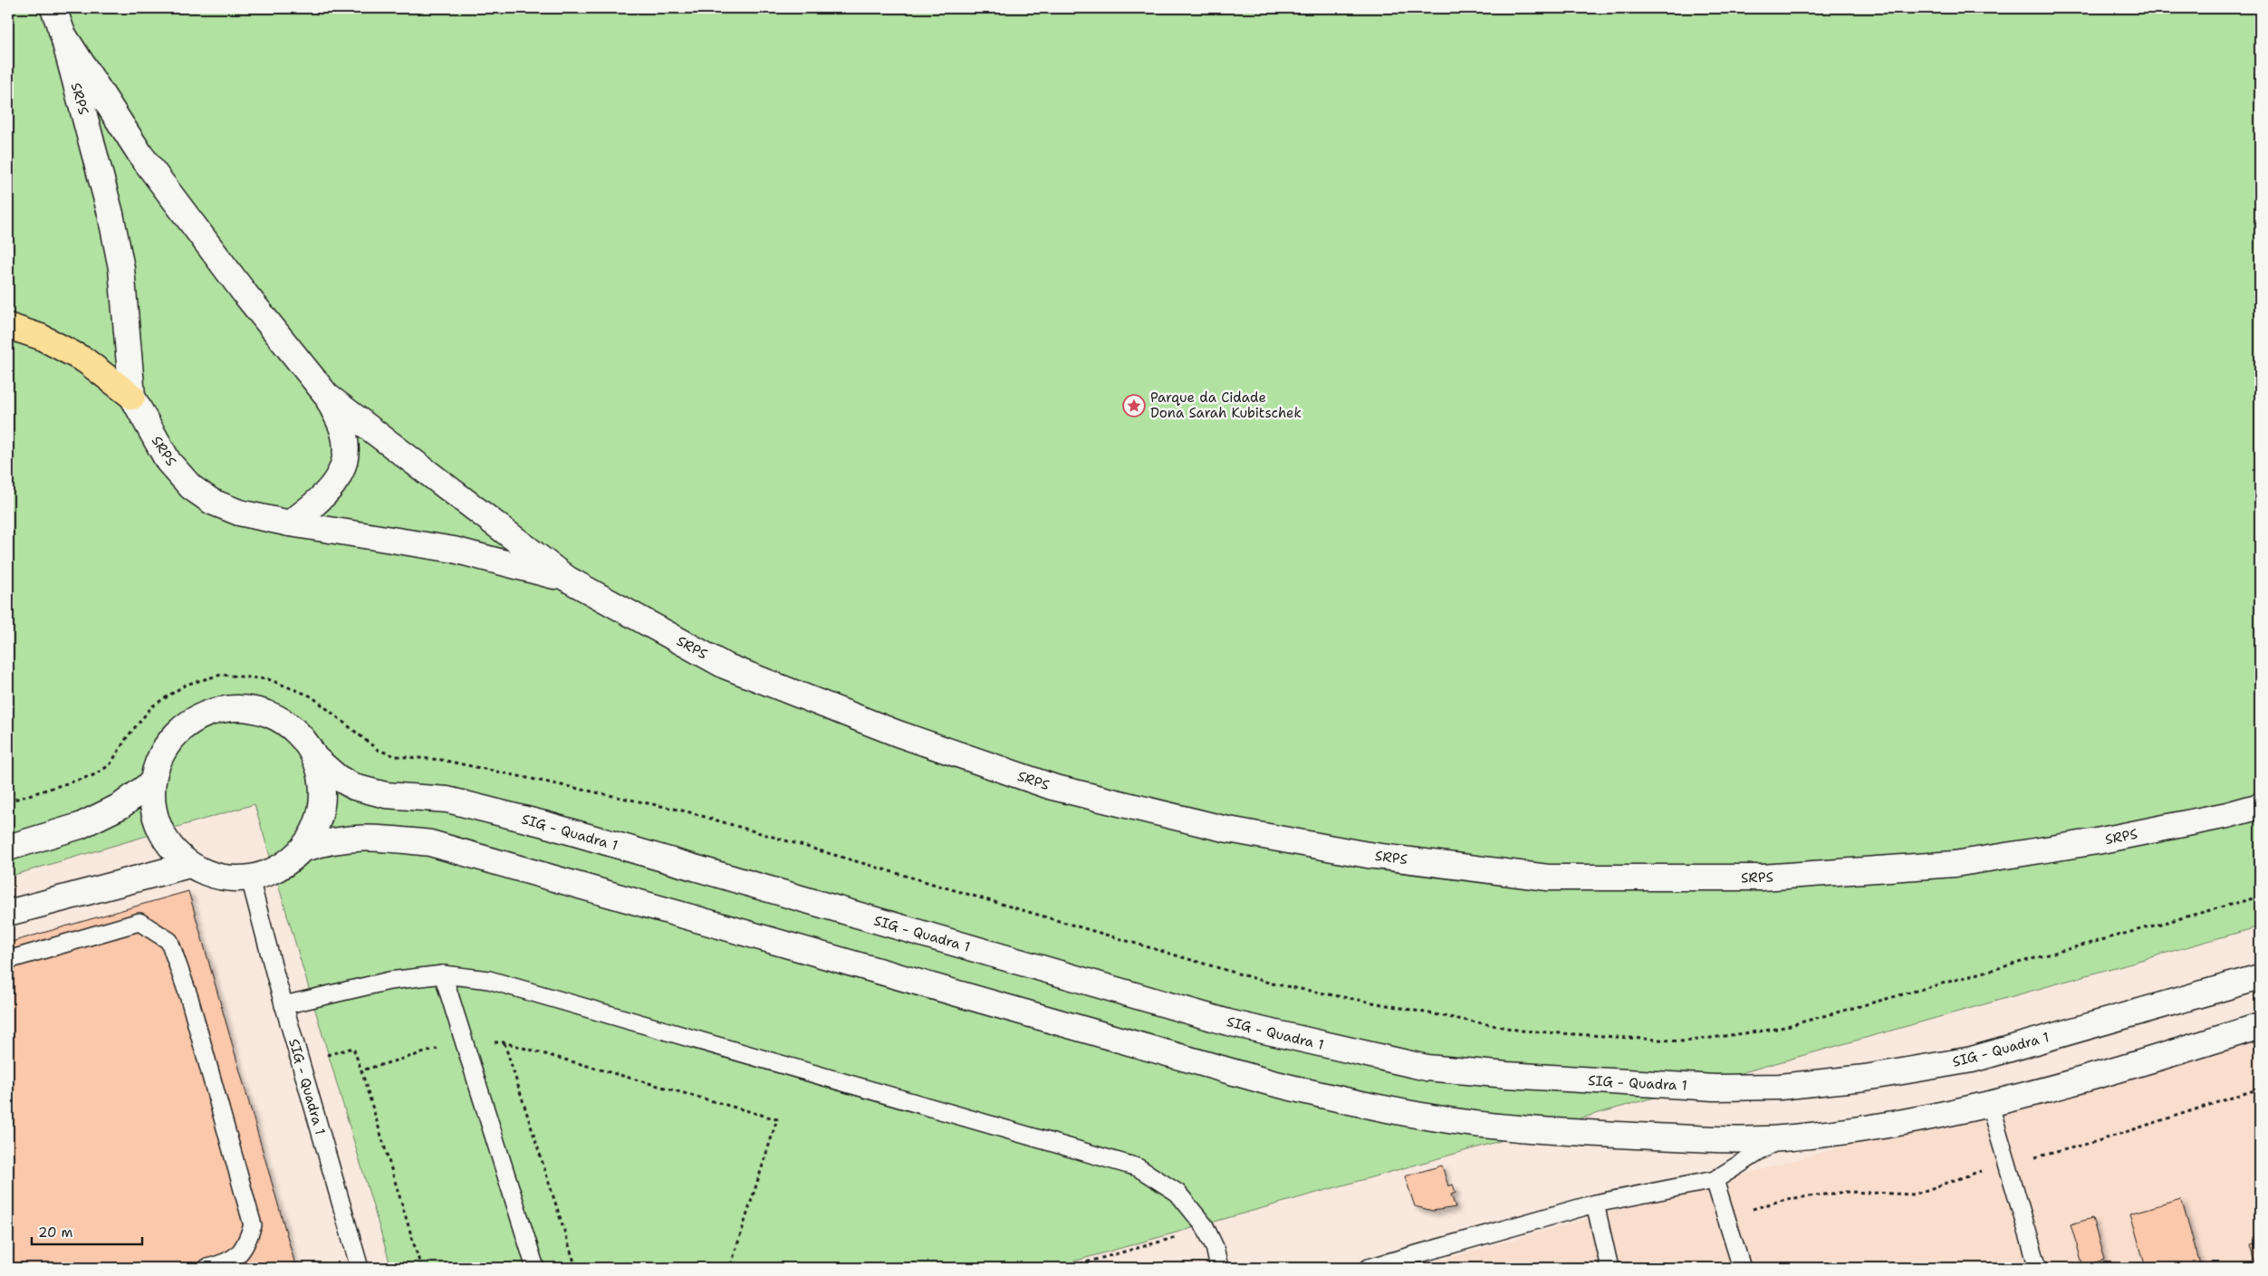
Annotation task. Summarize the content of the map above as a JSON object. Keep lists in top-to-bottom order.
{
  "streets": {
    "street": ["SRPS", "SIG - Quadra 1"]
  },
  "places": {
    "place": ["Parque da Cidade Dona Sarah Kubitschek"]
  },
  "scale_bar": "20 m"
}
